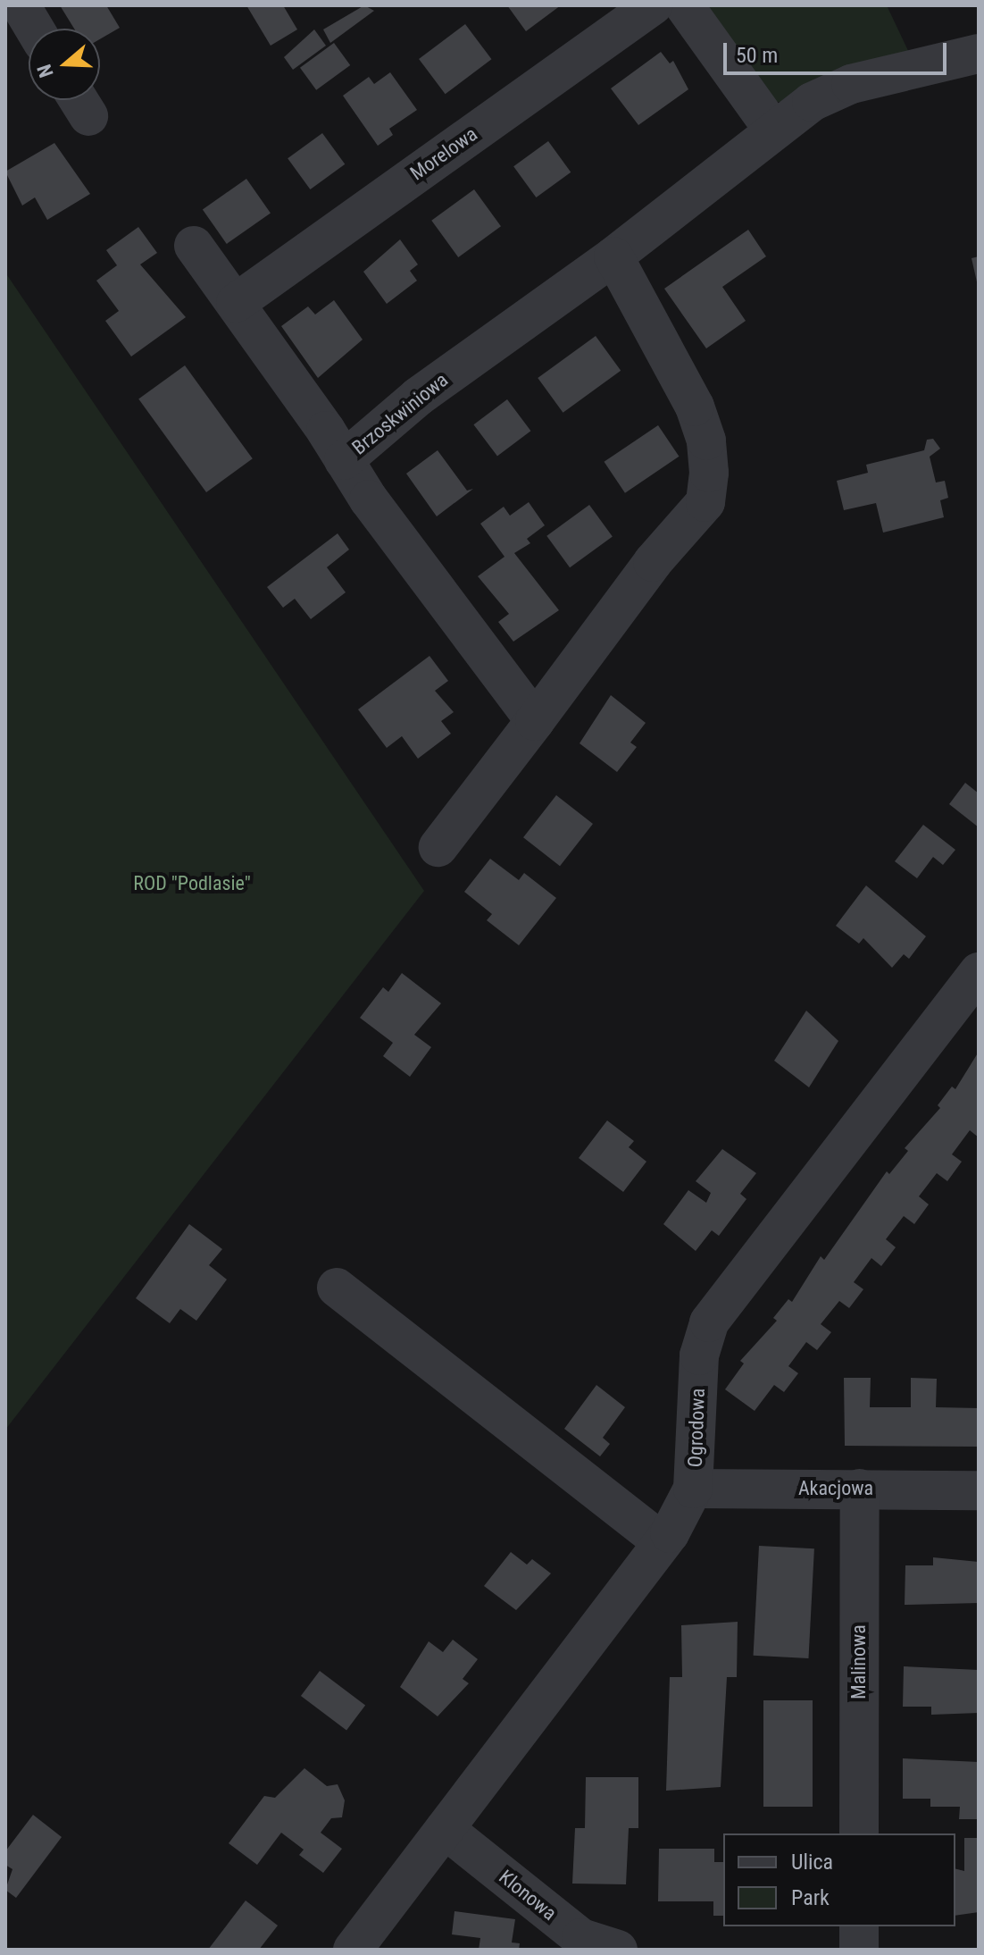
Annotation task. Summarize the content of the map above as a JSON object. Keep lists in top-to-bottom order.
{
  "streets": {
    "street": [
      "Morelowa",
      "Brzoskwiniowa",
      "Ogrodowa",
      "Akacjowa",
      "Malinowa",
      "Klonowa"
    ]
  },
  "crossings": [
    ["Ogrodowa", "Akacjowa"],
    ["Ogrodowa", "Klonowa"],
    ["Akacjowa", "Malinowa"]
  ],
  "parks": ["ROD \"Podlasie\""],
  "legend": ["Ulica", "Park"],
  "scale_bar": "50 m",
  "north": "left"
}
